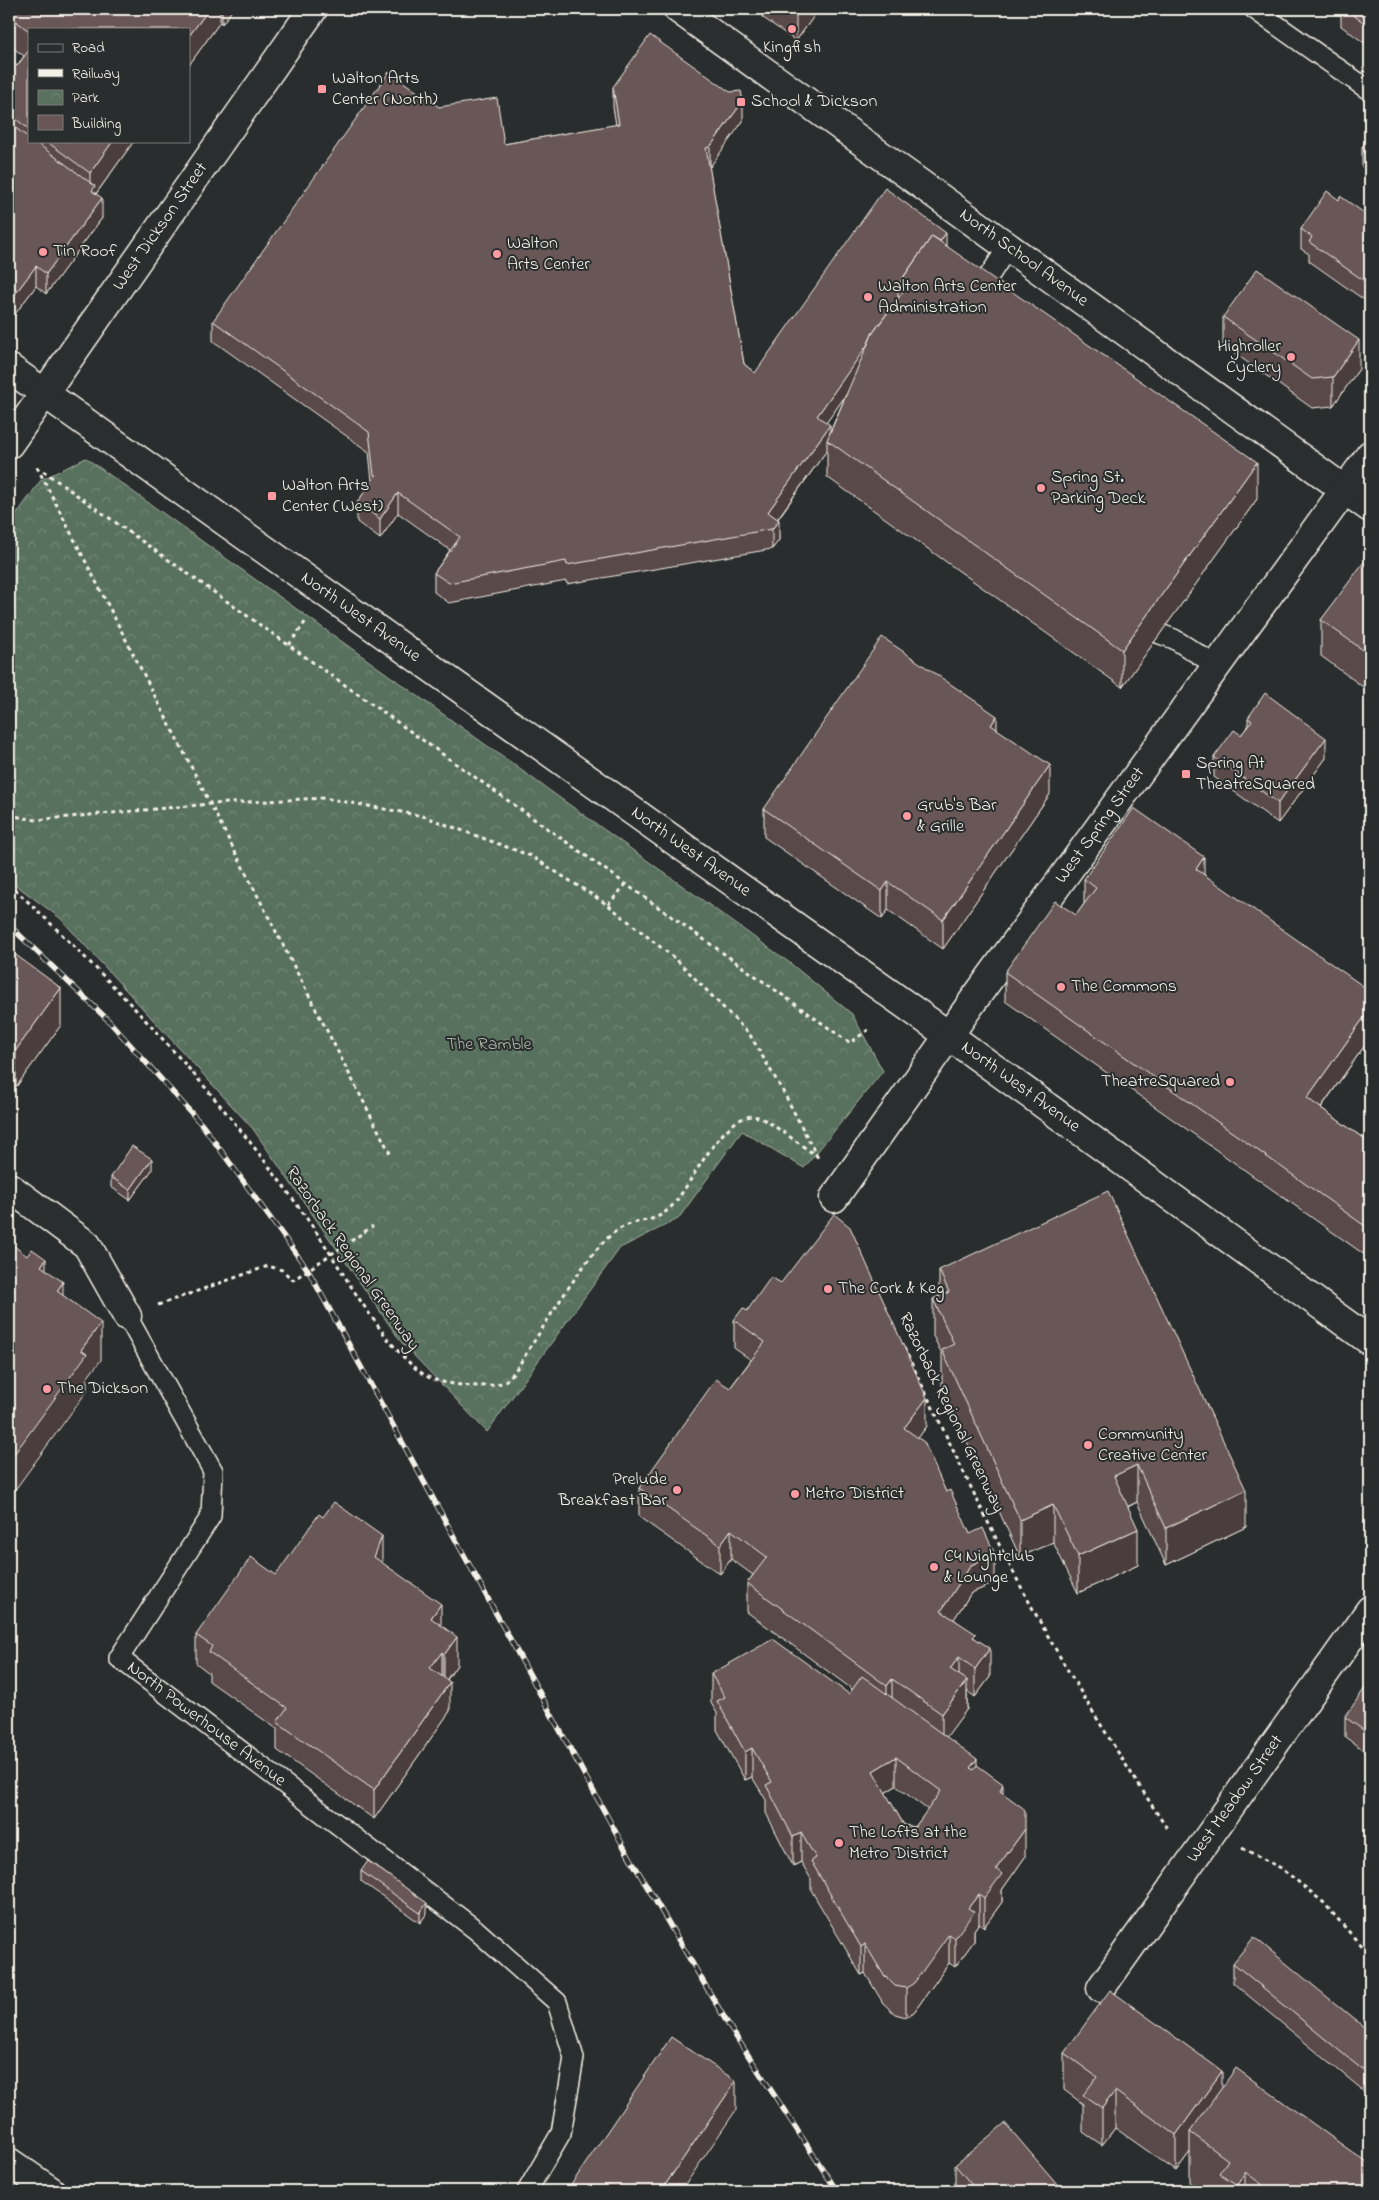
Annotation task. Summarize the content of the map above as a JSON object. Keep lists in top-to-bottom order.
{
  "streets": {
    "street": [
      "West Dickson Street",
      "North School Avenue",
      "North West Avenue",
      "West Spring Street",
      "North Powerhouse Avenue",
      "West Meadow Street"
    ],
    "path": ["Razorback Regional Greenway"]
  },
  "crossings": [
    ["West Dickson Street", "North West Avenue"],
    ["North School Avenue", "West Spring Street"],
    ["North West Avenue", "West Spring Street"],
    ["Razorback Regional Greenway", "West Meadow Street"]
  ],
  "parks": ["The Ramble"],
  "places": {
    "other": [
      "Kingfish",
      "Tin Roof",
      "Walton Arts Center",
      "Walton Arts Center Administration",
      "Highroller Cyclery",
      "Spring St. Parking Deck",
      "Grub's Bar & Grille",
      "The Commons",
      "TheatreSquared",
      "The Cork & Keg",
      "The Dickson",
      "Community Creative Center",
      "Prelude Breakfast Bar",
      "Metro District",
      "C4 Nightclub & Lounge",
      "The Lofts at the Metro District"
    ],
    "transit": [
      "Walton Arts Center (North)",
      "School & Dickson",
      "Walton Arts Center (West)",
      "Spring At TheatreSquared"
    ]
  },
  "legend": [
    "Road",
    "Railway",
    "Park",
    "Building"
  ]
}
